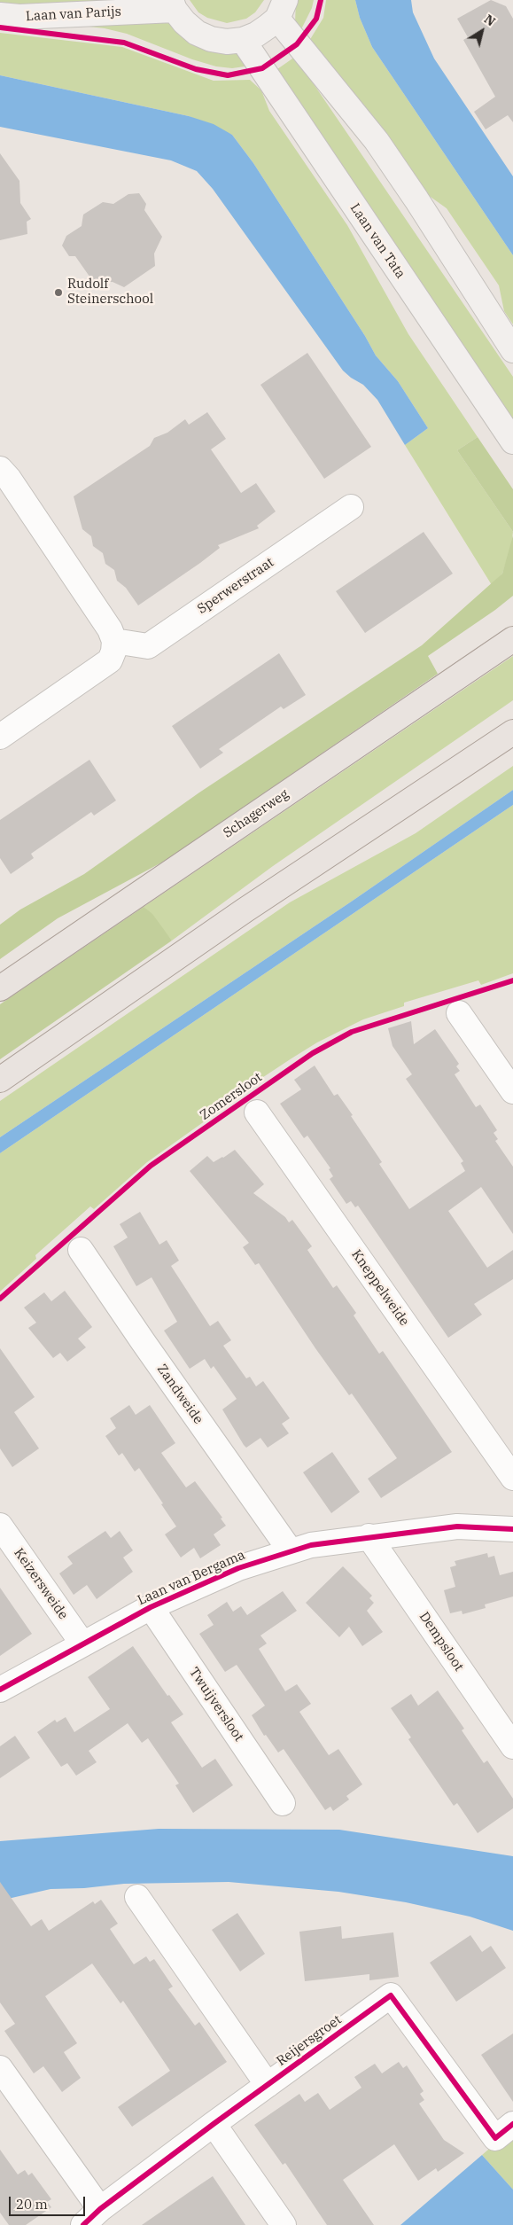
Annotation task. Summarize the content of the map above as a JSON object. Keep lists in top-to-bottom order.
{
  "streets": {
    "main road": ["Schagerweg"],
    "street": [
      "Laan van Parijs",
      "Laan van Tata",
      "Sperwerstraat",
      "Kneppelweide",
      "Zandweide",
      "Laan van Bergama",
      "Keizersweide",
      "Dempsloot",
      "Twuijversloot",
      "Reijersgroet"
    ],
    "cycle path": ["Zomersloot"]
  },
  "crossings": [
    ["Zandweide", "Laan van Bergama"],
    ["Laan van Bergama", "Keizersweide"],
    ["Laan van Bergama", "Dempsloot"],
    ["Laan van Bergama", "Twuijversloot"]
  ],
  "places": ["Rudolf Steinerschool"],
  "scale_bar": "20 m",
  "north": "top right"
}
